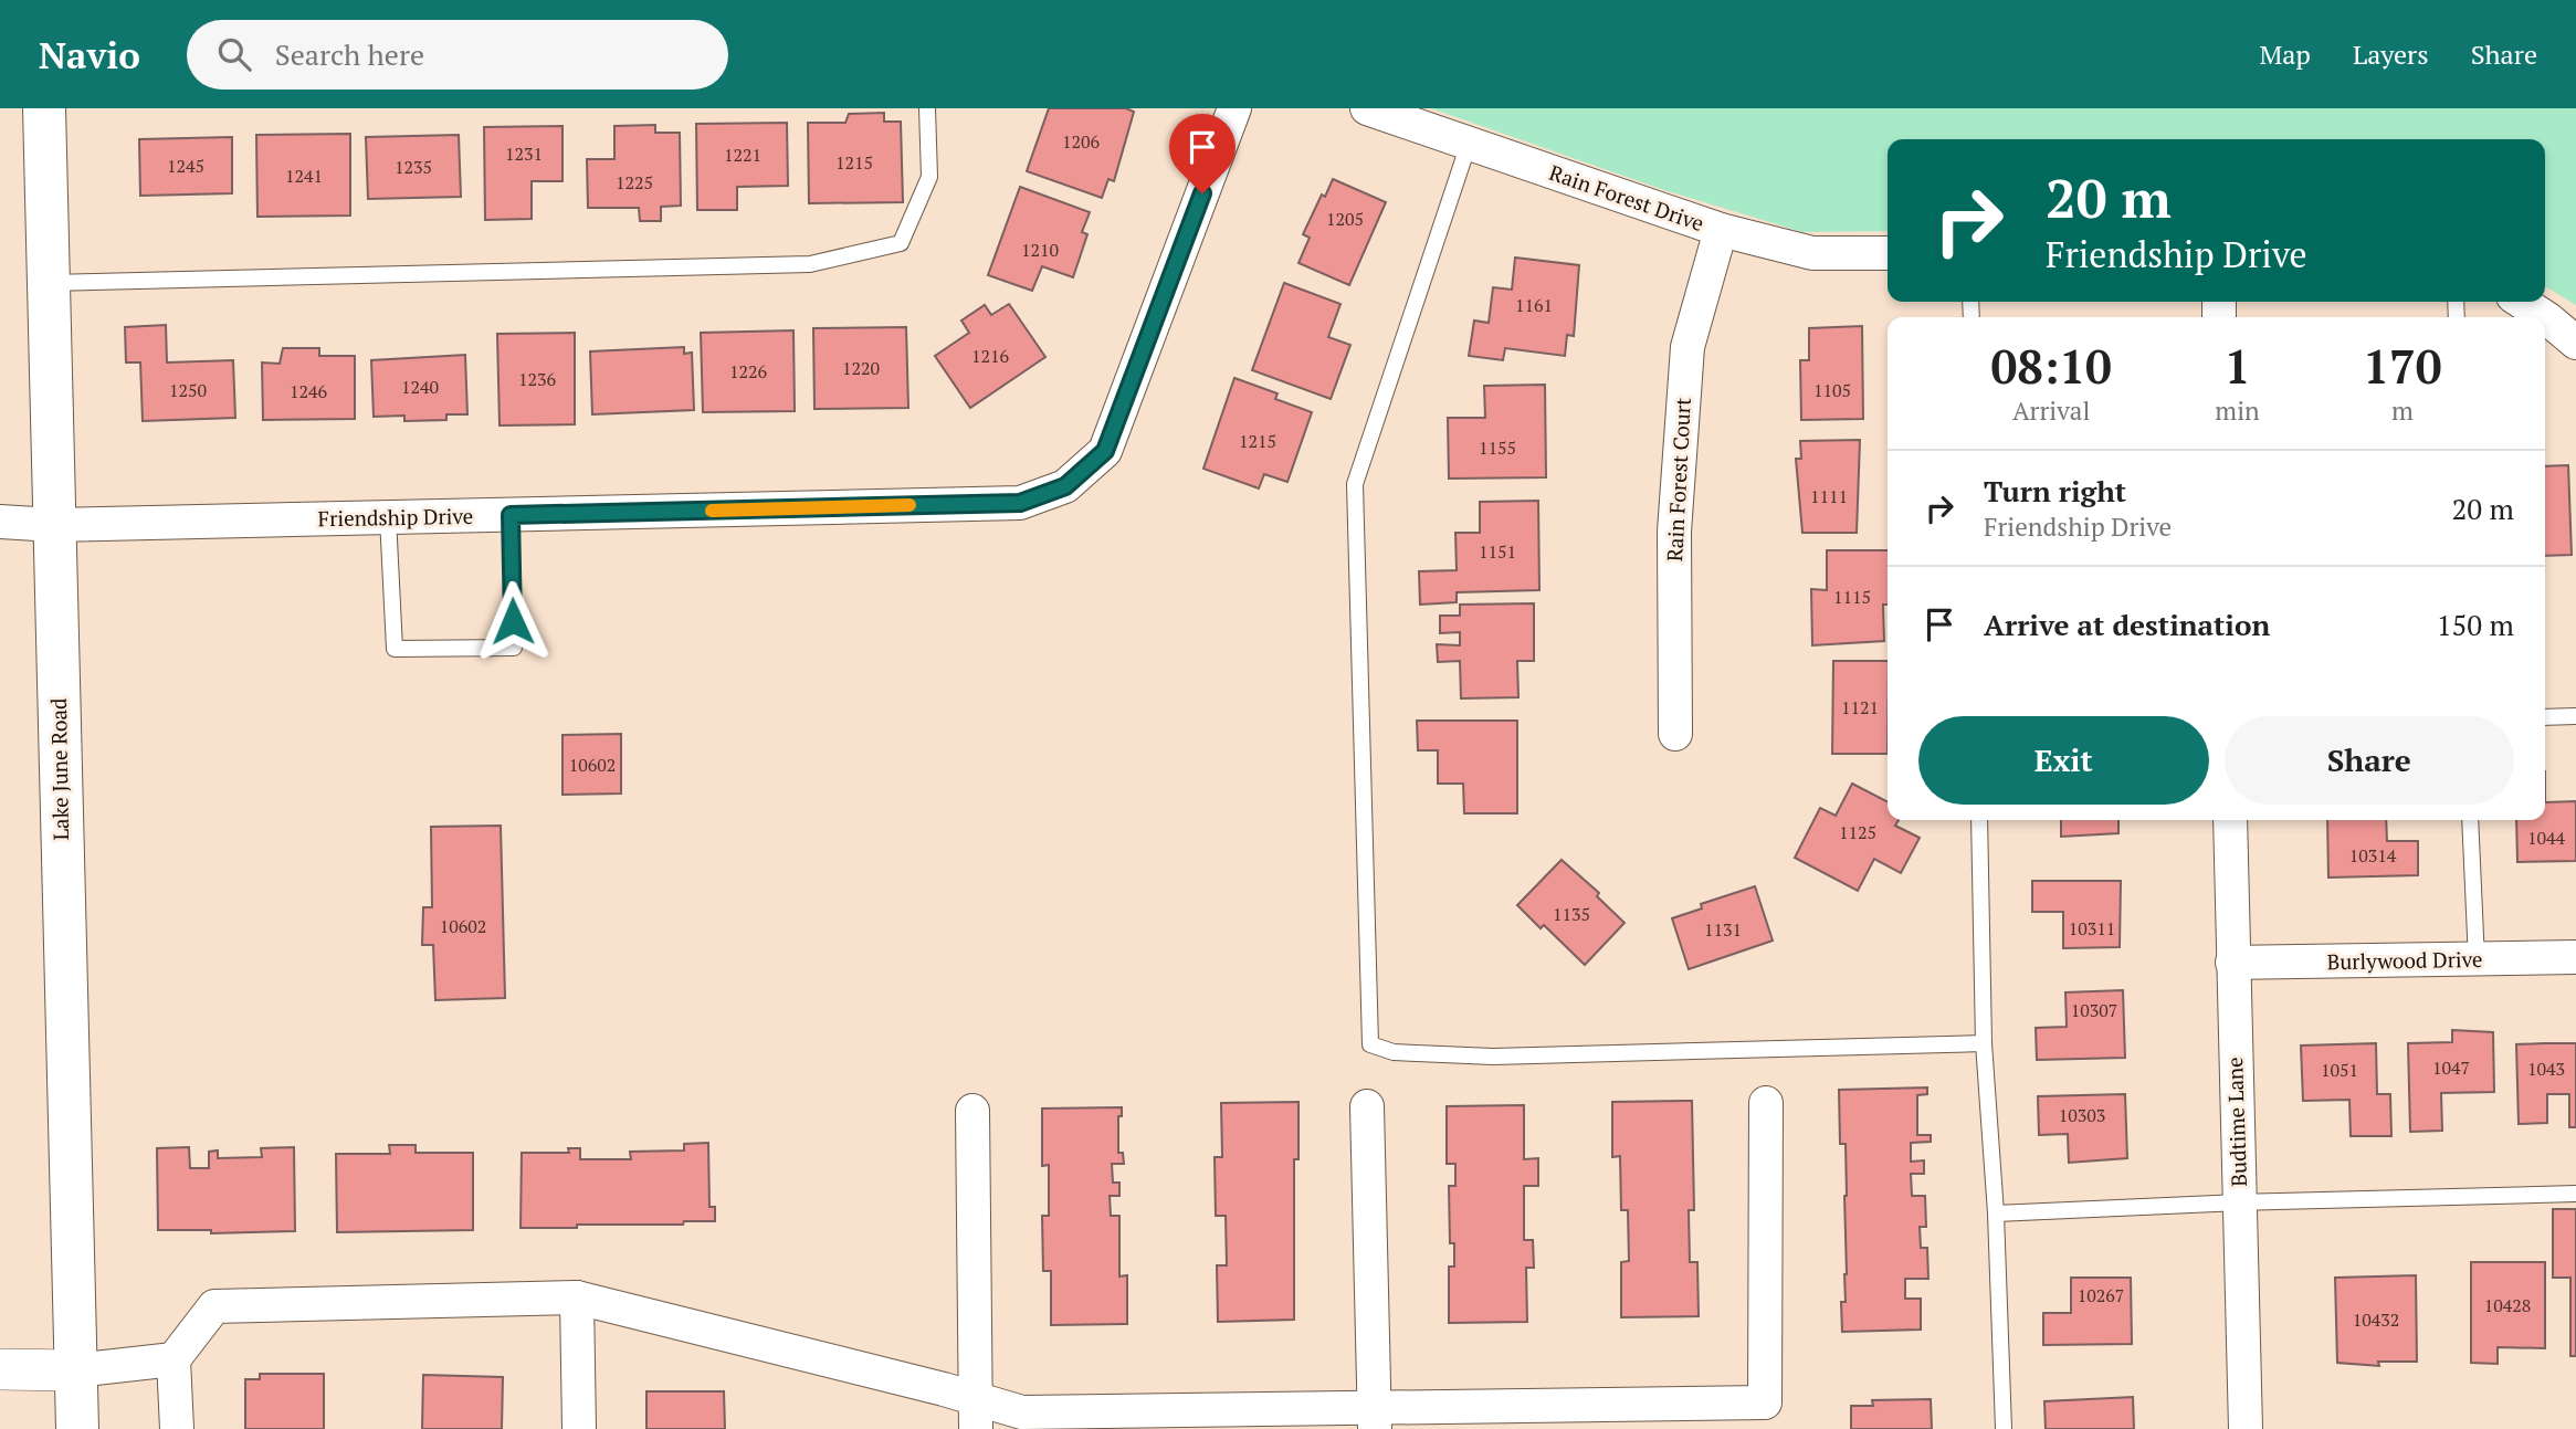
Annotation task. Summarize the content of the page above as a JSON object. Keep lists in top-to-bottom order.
{
  "streets": {
    "main road": ["Lake June Road"],
    "street": [
      "Rain Forest Drive",
      "Rain Forest Court",
      "Friendship Drive",
      "Burlywood Drive",
      "Budtime Lane"
    ]
  },
  "crossings": [
    ["Rain Forest Drive", "Rain Forest Court"],
    ["Friendship Drive", "Lake June Road"],
    ["Burlywood Drive", "Budtime Lane"]
  ],
  "house_numbers": [
    "1206",
    "1231",
    "1221",
    "1215",
    "1245",
    "1235",
    "1241",
    "1225",
    "1205",
    "1210",
    "1161",
    "1216",
    "1220",
    "1226",
    "1236",
    "1240",
    "1250",
    "1105",
    "1246",
    "1215",
    "1155",
    "1111",
    "1151",
    "1115",
    "1121",
    "10602",
    "1125",
    "1044",
    "10314",
    "1135",
    "10602",
    "10311",
    "1131",
    "10307",
    "1047",
    "1043",
    "1051",
    "10303",
    "10267",
    "10428",
    "10432"
  ],
  "page": {
    "header": "Navio",
    "search": "Search here",
    "nav": ["Map", "Layers", "Share"],
    "turn": ["20 m", "Friendship Drive"],
    "eta": [
      "08:10",
      "Arrival",
      "1",
      "min",
      "170",
      "m"
    ],
    "list": [
      {
        "name": "Turn right",
        "note": "Friendship Drive",
        "value": "20 m"
      },
      {
        "name": "Arrive at destination",
        "value": "150 m"
      }
    ],
    "buttons": ["Exit", "Share"]
  }
}
